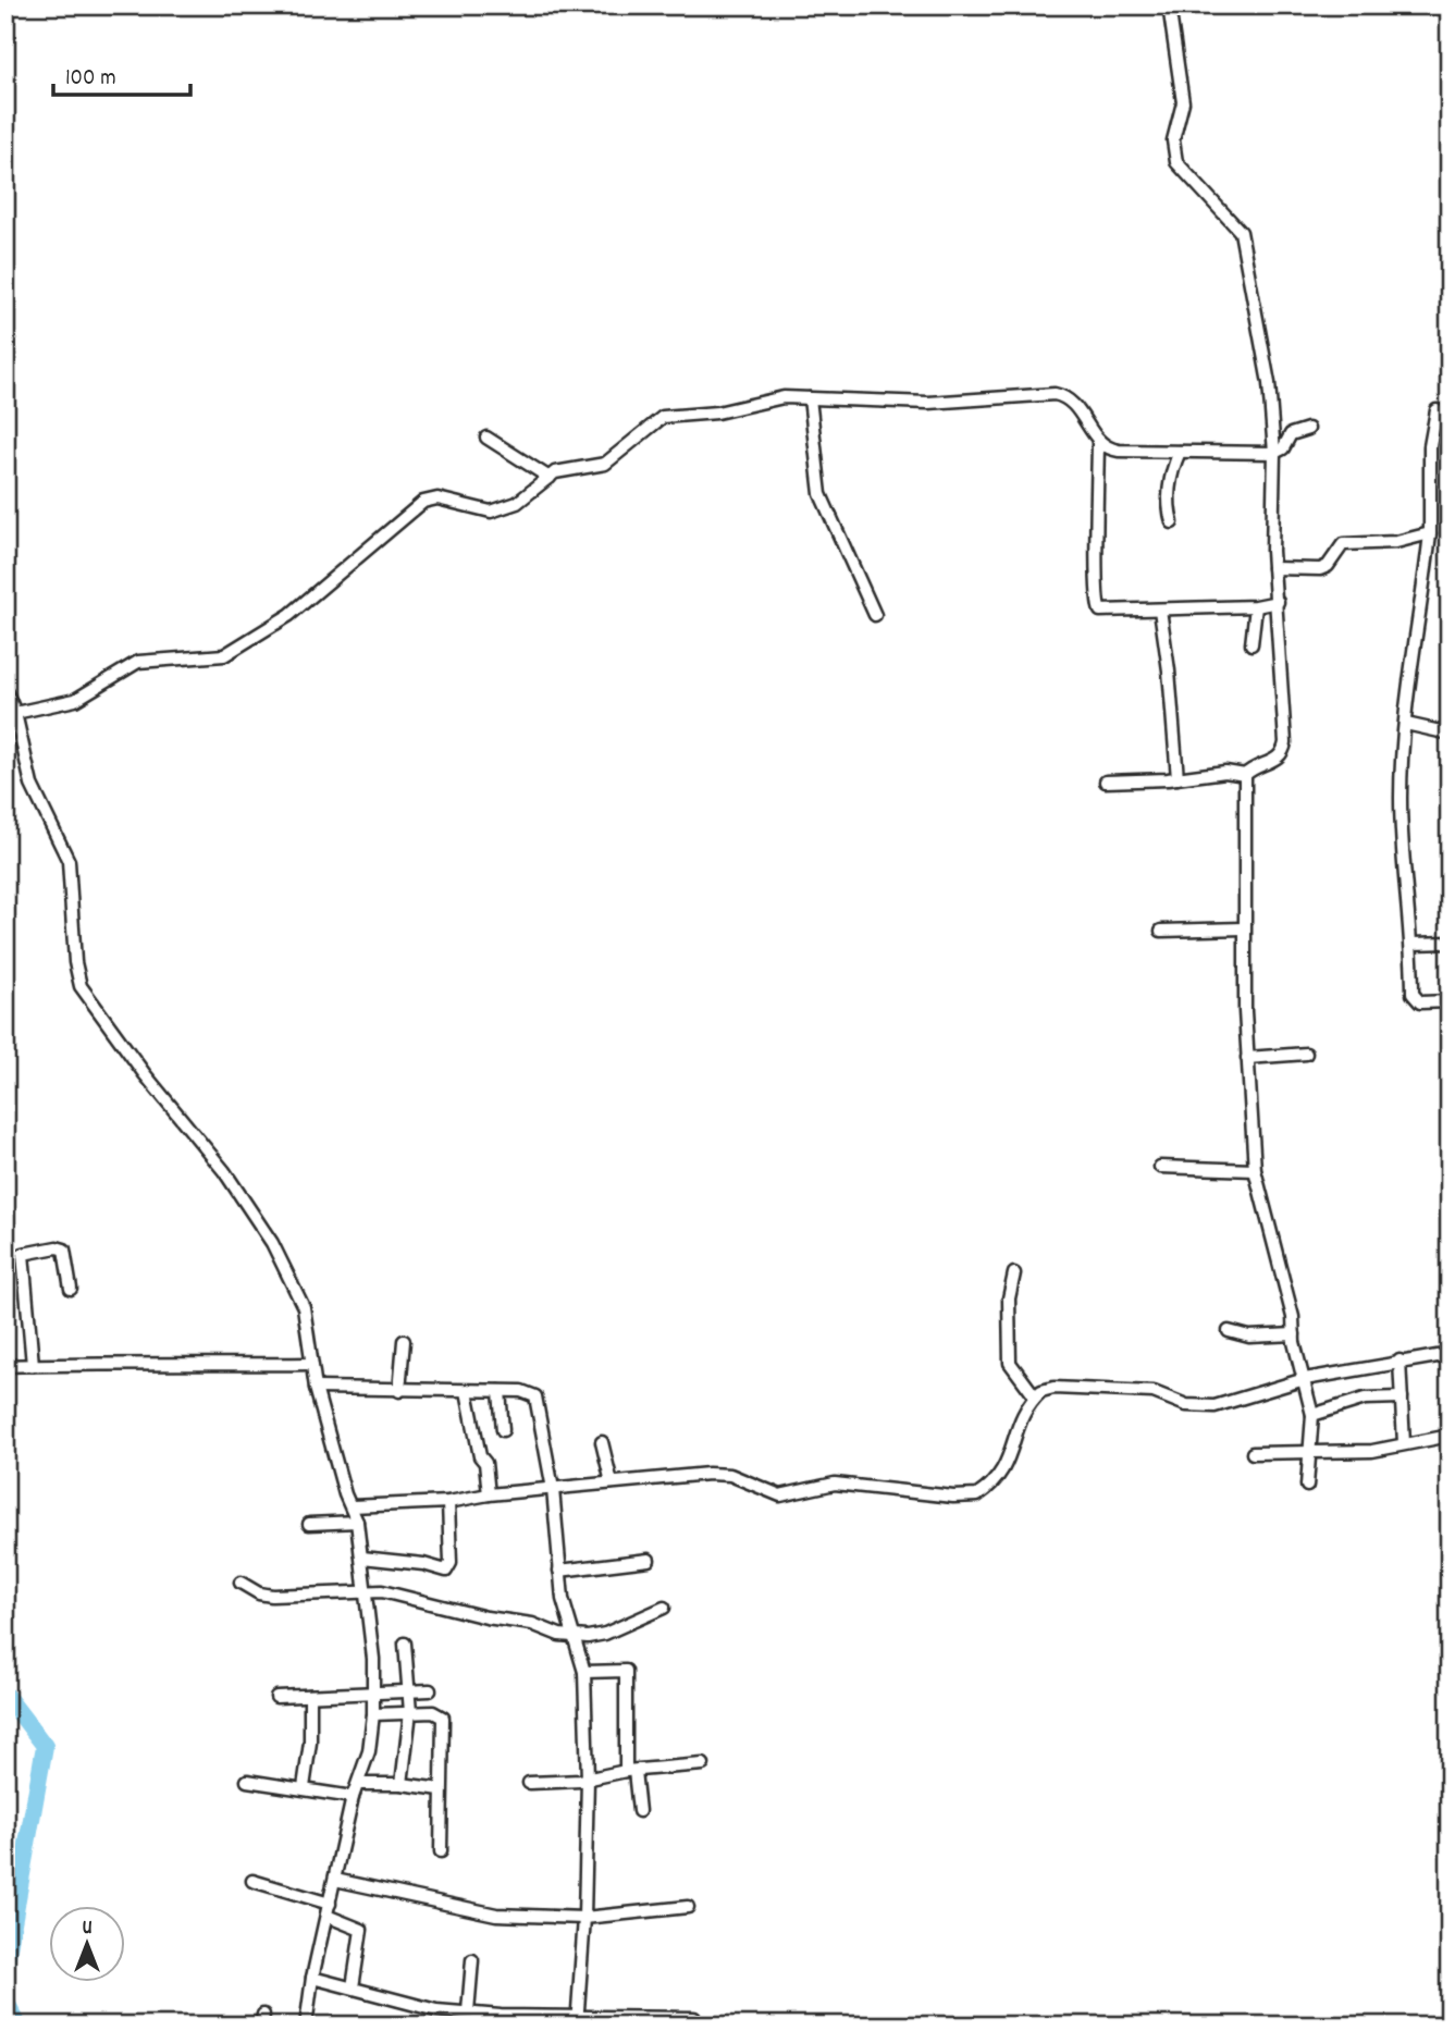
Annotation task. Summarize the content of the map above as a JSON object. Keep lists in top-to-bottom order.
{
  "scale_bar": "100 m",
  "north": "top"
}
